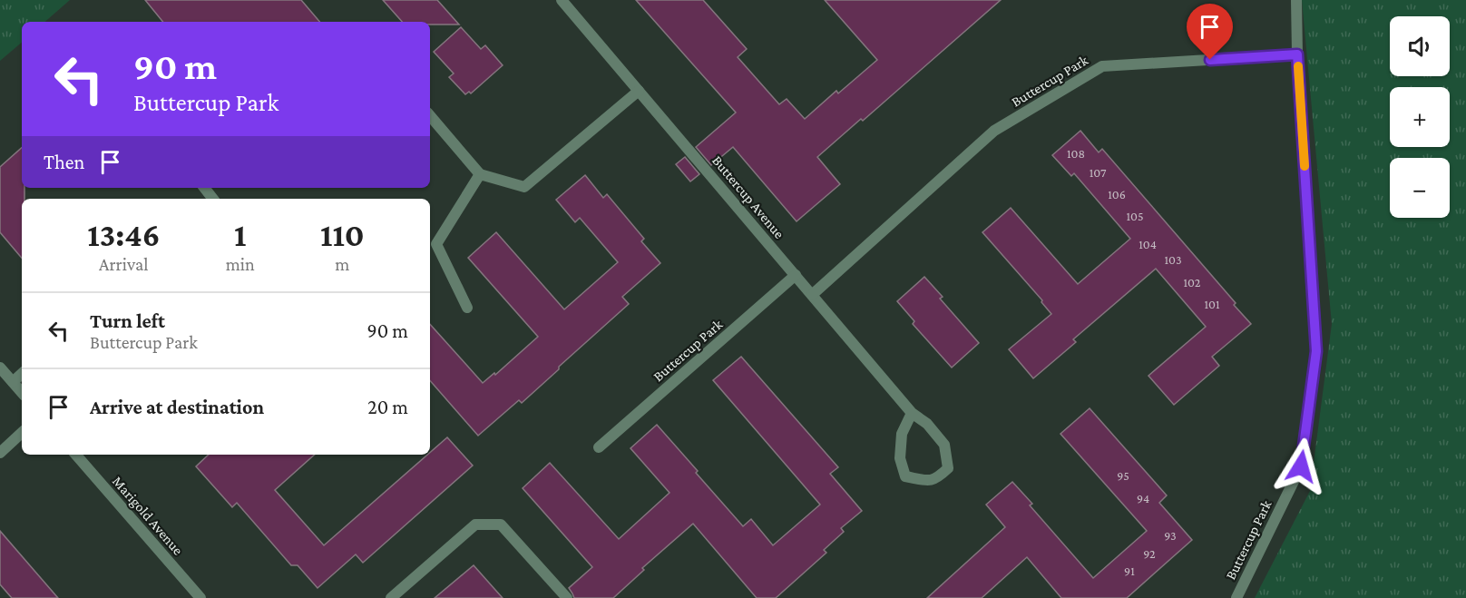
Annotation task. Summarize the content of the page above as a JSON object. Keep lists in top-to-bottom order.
{
  "streets": {
    "street": ["Buttercup Park", "Buttercup Avenue", "Marigold Avenue"]
  },
  "crossings": [
    ["Buttercup Park", "Buttercup Avenue"]
  ],
  "house_numbers": [
    "108",
    "107",
    "106",
    "105",
    "104",
    "103",
    "102",
    "101",
    "95",
    "94",
    "93",
    "92",
    "91"
  ],
  "page": {
    "map_buttons": ["+", "−"],
    "turn": ["90 m", "Buttercup Park"],
    "then": "Then",
    "eta": [
      "13:46",
      "Arrival",
      "1",
      "min",
      "110",
      "m"
    ],
    "list": [
      {
        "name": "Turn left",
        "note": "Buttercup Park",
        "value": "90 m"
      },
      {
        "name": "Arrive at destination",
        "value": "20 m"
      }
    ]
  }
}
